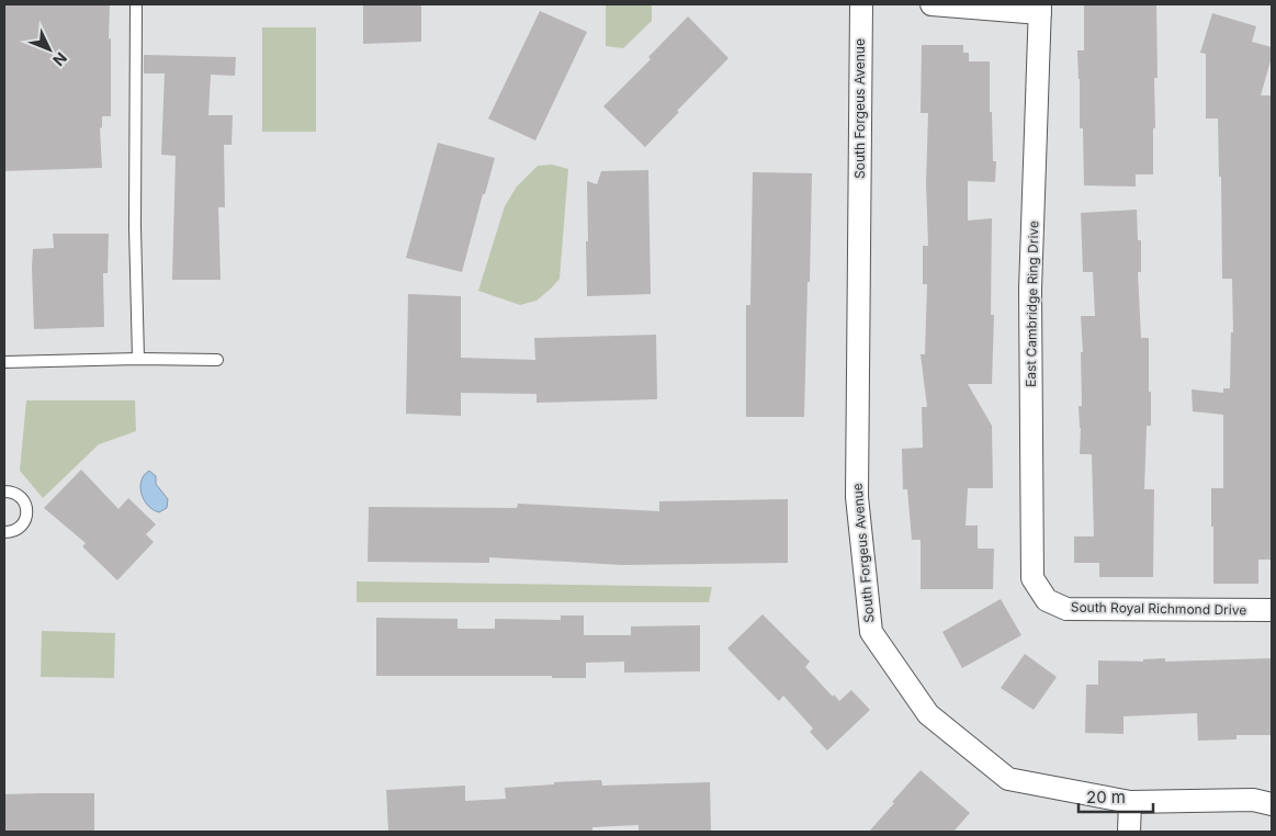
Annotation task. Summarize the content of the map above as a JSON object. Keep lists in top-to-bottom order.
{
  "streets": {
    "street": ["South Forgeus Avenue", "East Cambridge Ring Drive", "South Royal Richmond Drive"]
  },
  "crossings": [
    ["East Cambridge Ring Drive", "South Royal Richmond Drive"]
  ],
  "scale_bar": "20 m",
  "north": "bottom right"
}
